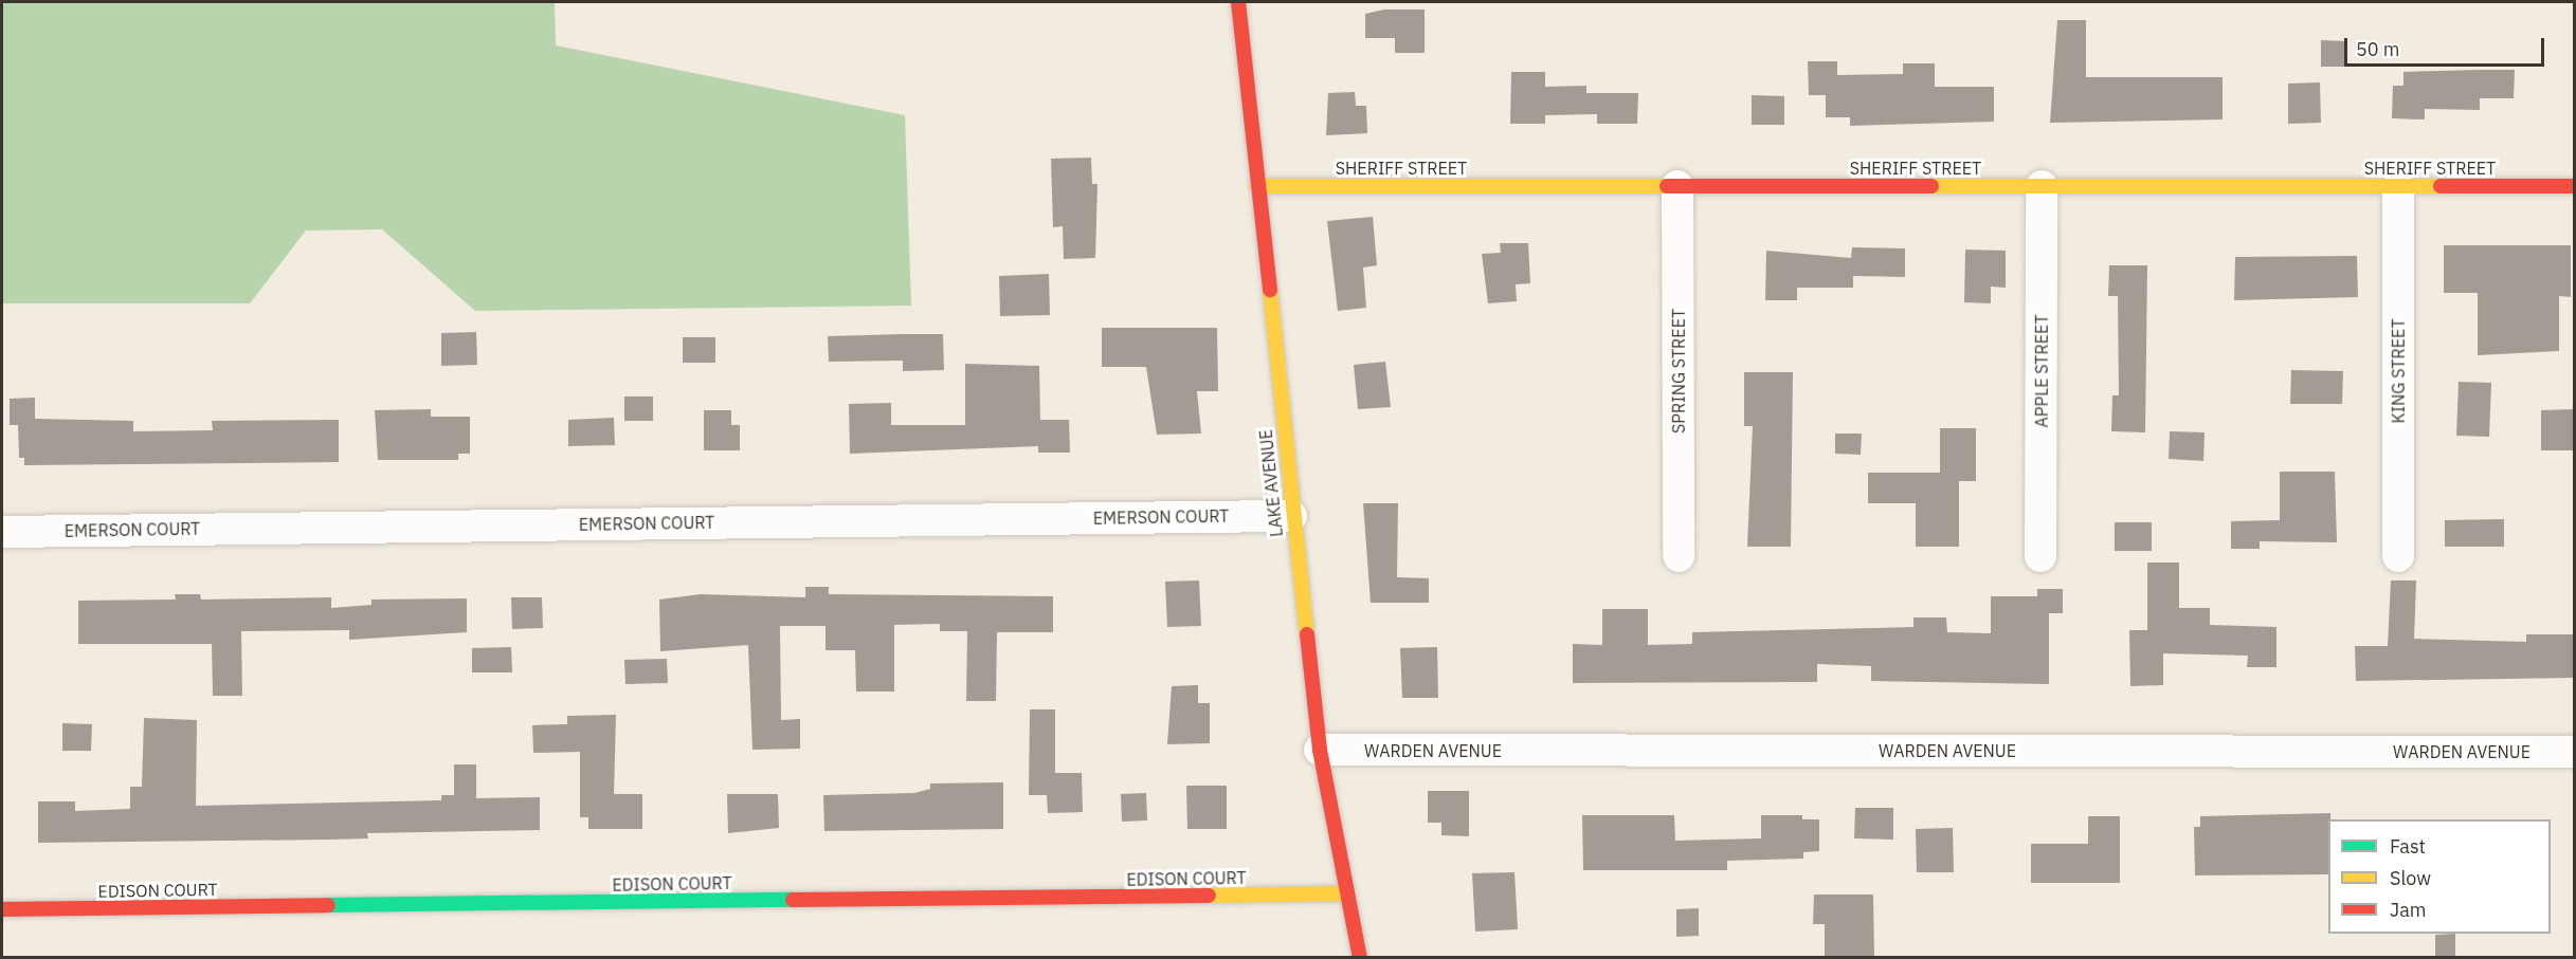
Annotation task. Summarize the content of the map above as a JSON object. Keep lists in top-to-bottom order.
{
  "streets": {
    "street": [
      "SHERIFF STREET",
      "SPRING STREET",
      "APPLE STREET",
      "KING STREET",
      "LAKE AVENUE",
      "EMERSON COURT",
      "WARDEN AVENUE",
      "EDISON COURT"
    ]
  },
  "crossings": [
    ["SHERIFF STREET", "SPRING STREET"],
    ["SHERIFF STREET", "APPLE STREET"],
    ["SHERIFF STREET", "KING STREET"],
    ["SHERIFF STREET", "LAKE AVENUE"],
    ["LAKE AVENUE", "EMERSON COURT"],
    ["LAKE AVENUE", "WARDEN AVENUE"],
    ["LAKE AVENUE", "EDISON COURT"]
  ],
  "legend": ["Fast", "Slow", "Jam"],
  "scale_bar": "50 m"
}
